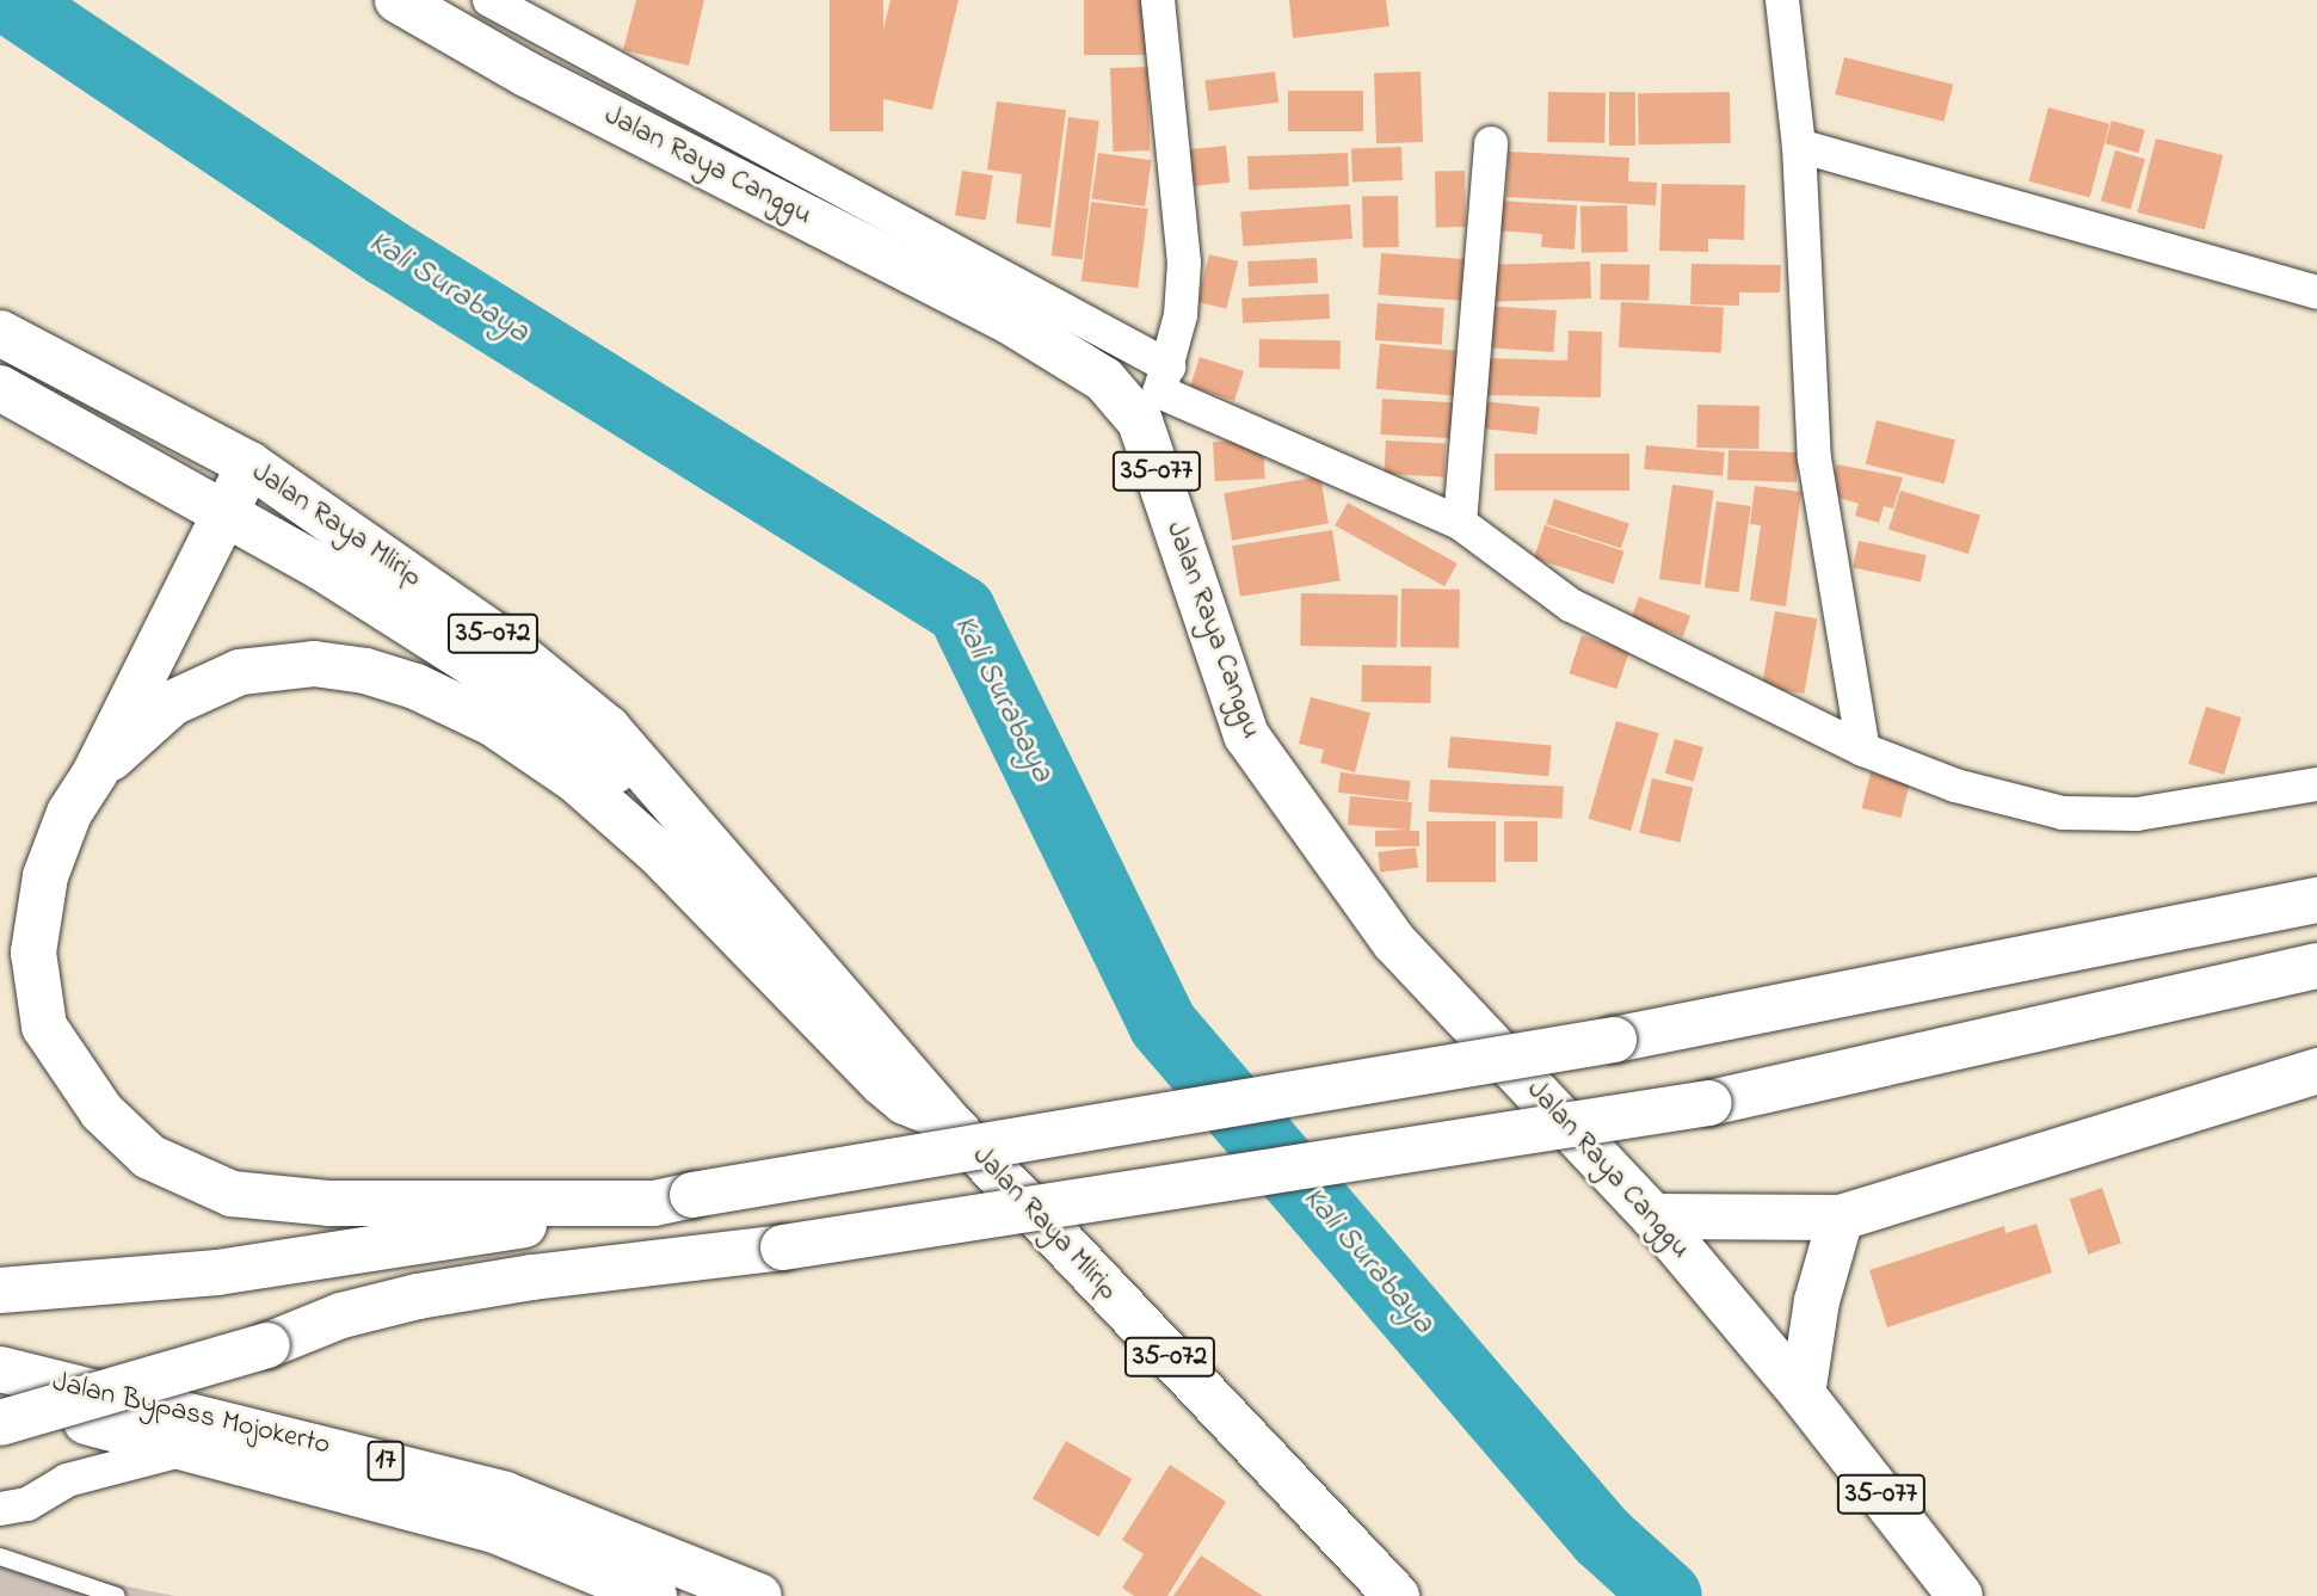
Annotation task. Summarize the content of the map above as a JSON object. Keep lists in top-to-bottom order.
{
  "streets": {
    "main road": [
      "Jalan Raya Canggu",
      "35-077",
      "Jalan Raya Mlirip",
      "35-072",
      "Jalan Bypass Mojokerto",
      "17"
    ]
  },
  "water": ["Kali Surabaya"]
}
